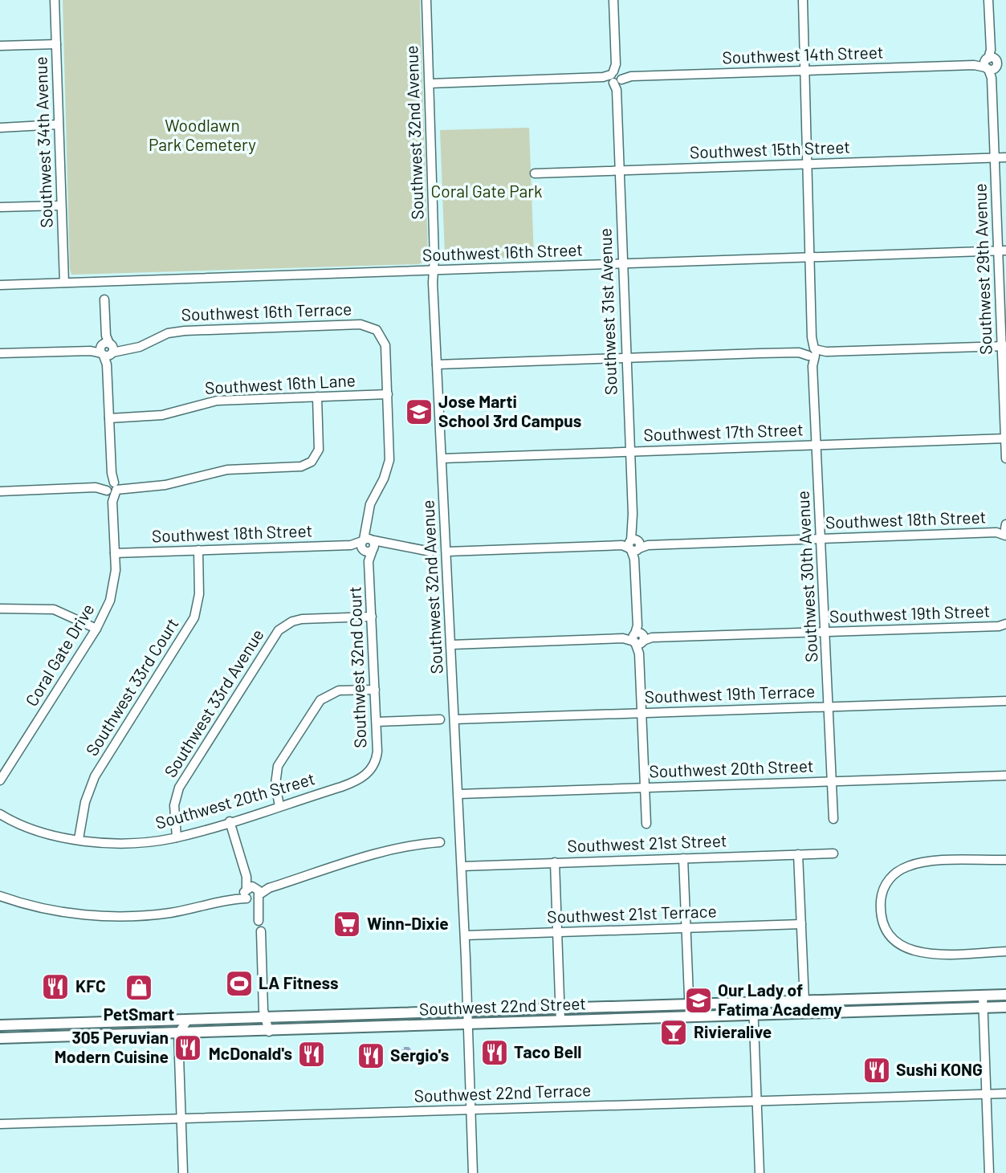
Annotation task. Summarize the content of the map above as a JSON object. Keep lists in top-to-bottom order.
{
  "streets": {
    "main road": ["Southwest 22nd Street"],
    "street": [
      "Southwest 14th Street",
      "Southwest 32nd Avenue",
      "Southwest 34th Avenue",
      "Southwest 15th Street",
      "Southwest 16th Street",
      "Southwest 29th Avenue",
      "Southwest 31st Avenue",
      "Southwest 16th Terrace",
      "Southwest 16th Lane",
      "Southwest 17th Street",
      "Southwest 18th Street",
      "Southwest 30th Avenue",
      "Southwest 19th Street",
      "Coral Gate Drive",
      "Southwest 32nd Court",
      "Southwest 33rd Court",
      "Southwest 19th Terrace",
      "Southwest 33rd Avenue",
      "Southwest 20th Street",
      "Southwest 21st Street",
      "Southwest 21st Terrace",
      "Southwest 22nd Terrace"
    ]
  },
  "crossings": [
    ["Southwest 14th Street", "Southwest 32nd Avenue"],
    ["Southwest 14th Street", "Southwest 29th Avenue"],
    ["Southwest 14th Street", "Southwest 31st Avenue"],
    ["Southwest 32nd Avenue", "Southwest 16th Street"],
    ["Southwest 32nd Avenue", "Southwest 17th Street"],
    ["Southwest 32nd Avenue", "Southwest 18th Street"],
    ["Southwest 32nd Avenue", "Southwest 19th Terrace"],
    ["Southwest 32nd Avenue", "Southwest 20th Street"],
    ["Southwest 32nd Avenue", "Southwest 21st Street"],
    ["Southwest 32nd Avenue", "Southwest 21st Terrace"],
    ["Southwest 32nd Avenue", "Southwest 22nd Street"],
    ["Southwest 32nd Avenue", "Southwest 22nd Terrace"],
    ["Southwest 34th Avenue", "Southwest 16th Street"],
    ["Southwest 15th Street", "Southwest 29th Avenue"],
    ["Southwest 15th Street", "Southwest 31st Avenue"],
    ["Southwest 16th Street", "Southwest 29th Avenue"],
    ["Southwest 16th Street", "Southwest 31st Avenue"],
    ["Southwest 29th Avenue", "Southwest 17th Street"],
    ["Southwest 31st Avenue", "Southwest 17th Street"],
    ["Southwest 31st Avenue", "Southwest 18th Street"],
    ["Southwest 31st Avenue", "Southwest 19th Street"],
    ["Southwest 31st Avenue", "Southwest 19th Terrace"],
    ["Southwest 31st Avenue", "Southwest 20th Street"],
    ["Southwest 16th Terrace", "Southwest 16th Lane"],
    ["Southwest 16th Terrace", "Coral Gate Drive"],
    ["Southwest 16th Lane", "Coral Gate Drive"],
    ["Southwest 17th Street", "Southwest 30th Avenue"],
    ["Southwest 18th Street", "Southwest 30th Avenue"],
    ["Southwest 18th Street", "Coral Gate Drive"],
    ["Southwest 18th Street", "Southwest 32nd Court"],
    ["Southwest 18th Street", "Southwest 33rd Court"],
    ["Southwest 30th Avenue", "Southwest 19th Street"],
    ["Southwest 30th Avenue", "Southwest 19th Terrace"],
    ["Southwest 30th Avenue", "Southwest 20th Street"],
    ["Southwest 32nd Court", "Southwest 33rd Avenue"],
    ["Southwest 32nd Court", "Southwest 20th Street"],
    ["Southwest 33rd Court", "Southwest 20th Street"],
    ["Southwest 33rd Avenue", "Southwest 20th Street"]
  ],
  "parks": ["Woodlawn Park Cemetery", "Coral Gate Park"],
  "places": {
    "school or university": ["Jose Marti School 3rd Campus", "Our Lady of Fatima Academy"],
    "supermarket": ["Winn-Dixie"],
    "sports": ["LA Fitness"],
    "restaurant": [
      "KFC",
      "305 Peruvian Modern Cuisine",
      "Taco Bell",
      "McDonald's",
      "Sergio's",
      "Sushi KONG"
    ],
    "shop": ["PetSmart"],
    "bar": ["Rivieralive"]
  }
}
